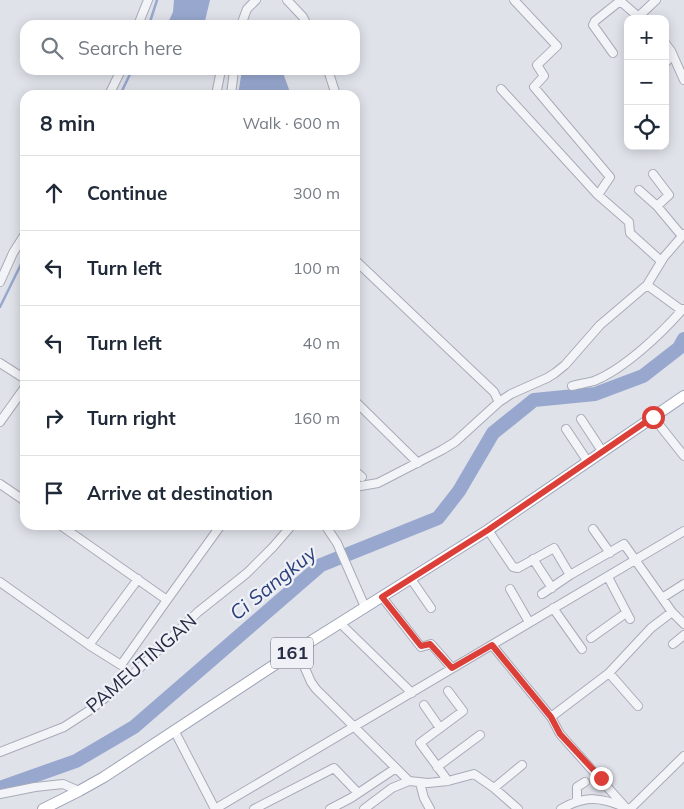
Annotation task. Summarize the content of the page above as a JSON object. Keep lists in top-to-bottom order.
{
  "streets": {
    "main road": ["161"],
    "street": ["PAMEUTINGAN"]
  },
  "water": ["Ci Sangkuy"],
  "page": {
    "map_buttons": ["+", "−"],
    "search": "Search here",
    "heading": ["8 min", "Walk · 600 m"],
    "list": [
      ["Continue", "300 m"],
      ["Turn left", "100 m"],
      ["Turn left", "40 m"],
      ["Turn right", "160 m"],
      "Arrive at destination"
    ]
  }
}
